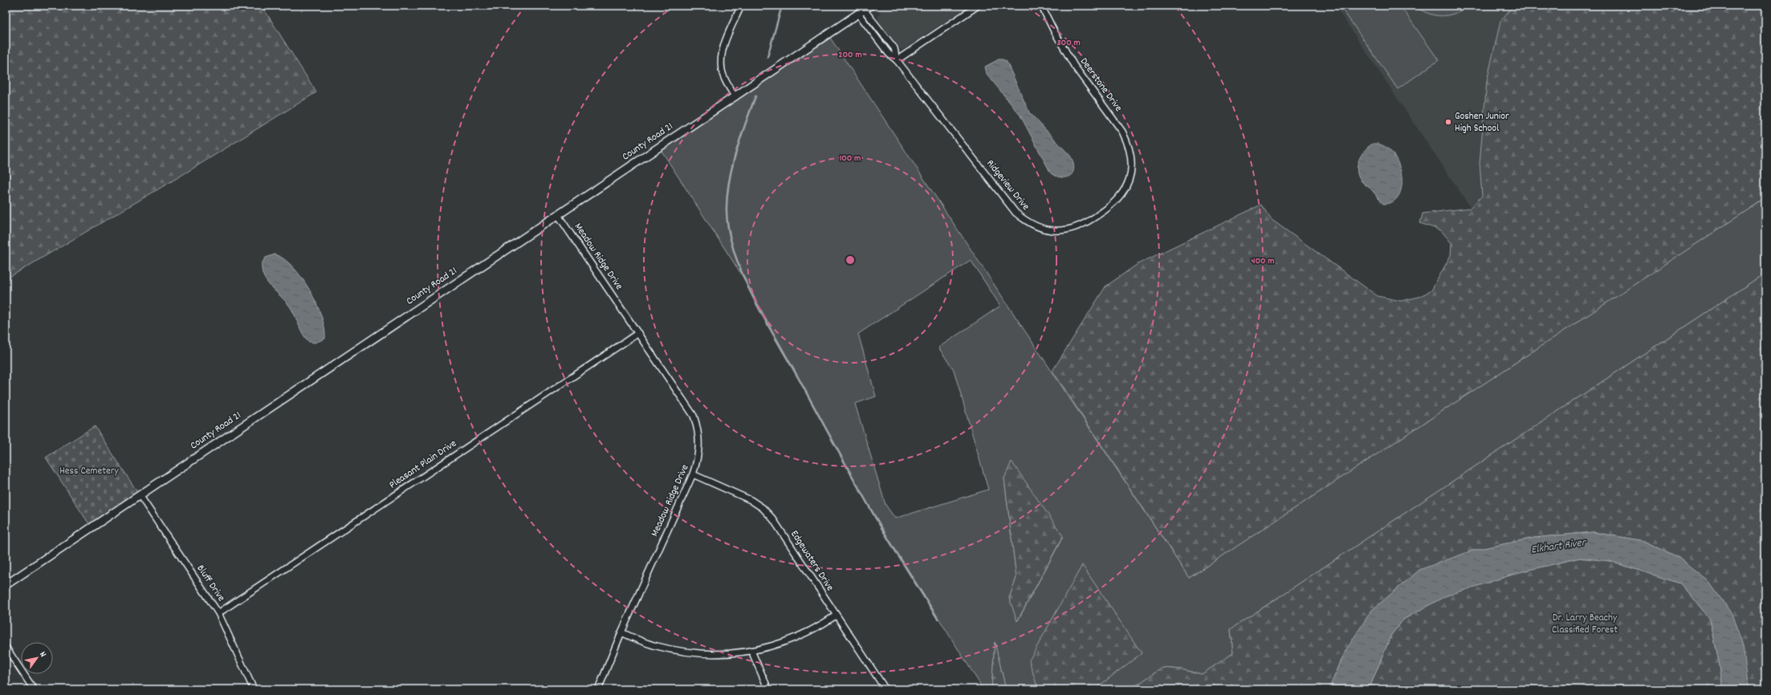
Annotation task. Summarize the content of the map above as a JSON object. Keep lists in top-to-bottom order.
{
  "streets": {
    "street": [
      "Deerstone Drive",
      "County Road 21",
      "Ridgeview Drive",
      "Meadow Ridge Drive",
      "Pleasant Plain Drive",
      "Edgewaters Drive",
      "Bluff Drive"
    ]
  },
  "crossings": [
    ["Deerstone Drive", "Ridgeview Drive"],
    ["County Road 21", "Ridgeview Drive"],
    ["County Road 21", "Meadow Ridge Drive"],
    ["County Road 21", "Bluff Drive"],
    ["Meadow Ridge Drive", "Pleasant Plain Drive"],
    ["Meadow Ridge Drive", "Edgewaters Drive"],
    ["Pleasant Plain Drive", "Bluff Drive"]
  ],
  "water": ["Elkhart River"],
  "parks": ["Hess Cemetery", "Dr. Larry Beachy Classified Forest"],
  "places": ["Goshen Junior High School"],
  "north": "top right",
  "rings": [
    "300 m",
    "200 m",
    "100 m",
    "400 m"
  ]
}
